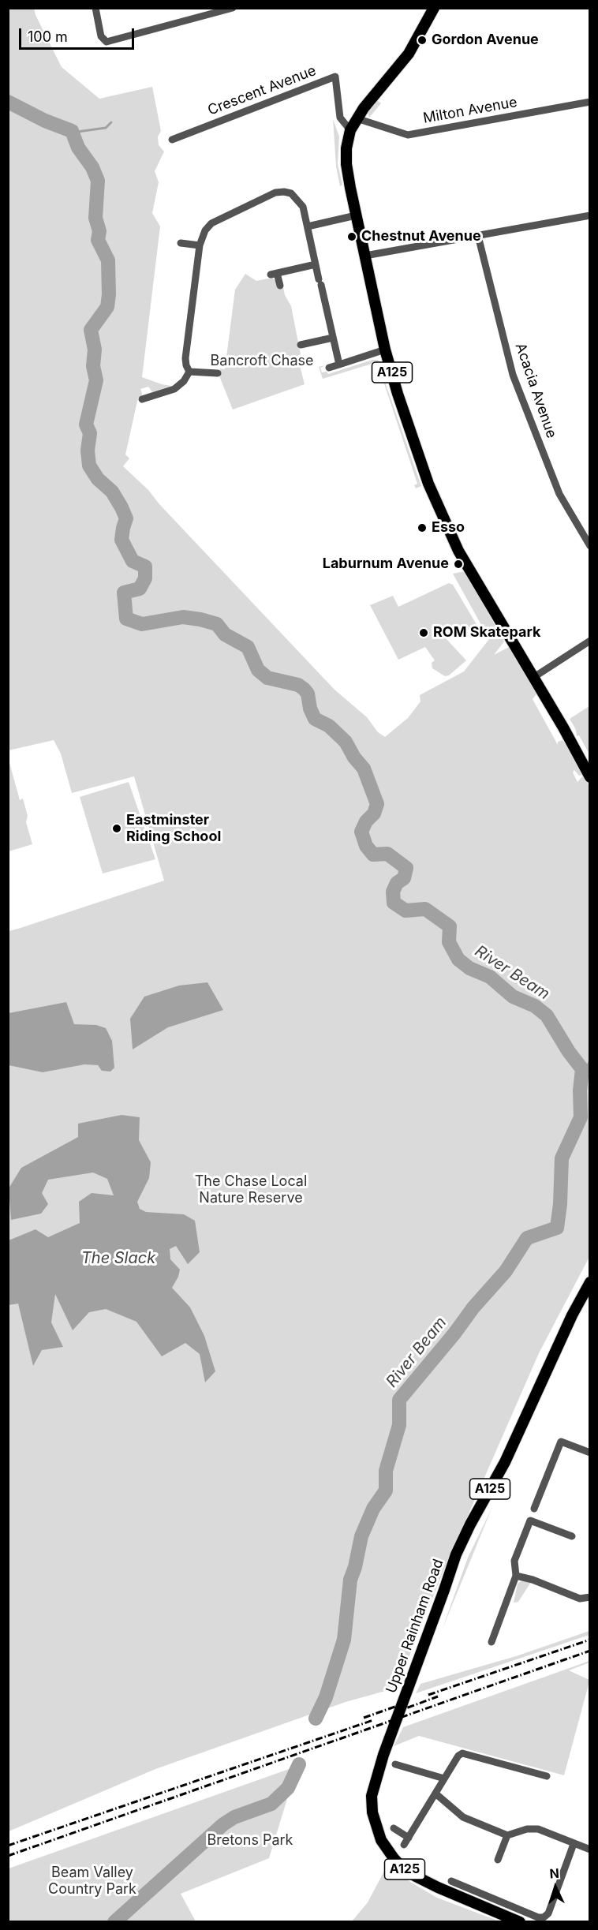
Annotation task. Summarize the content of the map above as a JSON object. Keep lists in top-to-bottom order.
{
  "streets": {
    "main road": ["A125", "Upper Rainham Road"],
    "street": ["Crescent Avenue", "Milton Avenue", "Acacia Avenue"]
  },
  "crossings": [
    ["Crescent Avenue", "A125"],
    ["Milton Avenue", "A125"]
  ],
  "water": ["River Beam", "The Slack"],
  "parks": [
    "Bancroft Chase",
    "The Chase Local Nature Reserve",
    "Bretons Park",
    "Beam Valley Country Park"
  ],
  "places": [
    "Gordon Avenue",
    "Chestnut Avenue",
    "Esso",
    "Laburnum Avenue",
    "ROM Skatepark",
    "Eastminster Riding School"
  ],
  "scale_bar": "100 m",
  "north": "top"
}
